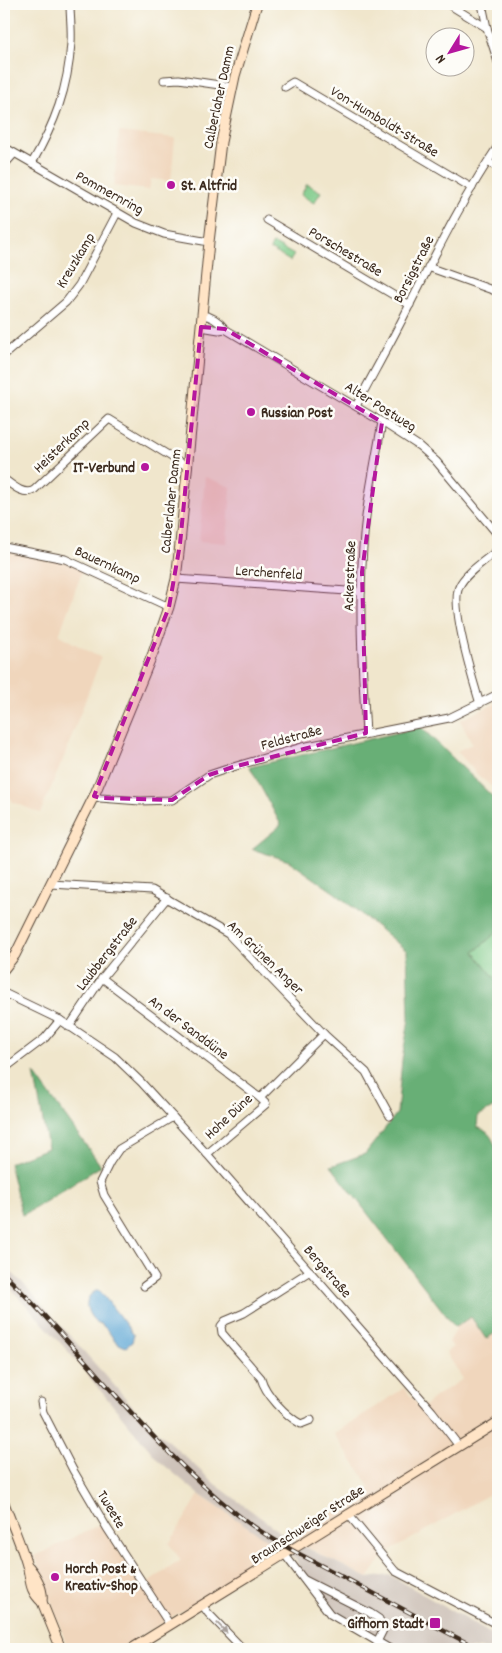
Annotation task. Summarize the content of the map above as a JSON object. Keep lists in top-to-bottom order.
{
  "streets": {
    "street": [
      "Calberlaher Damm",
      "Von-Humboldt-Straße",
      "Pommernring",
      "Porschestraße",
      "Kreuzkamp",
      "Borsigstraße",
      "Alter Postweg",
      "Heisterkamp",
      "Bauernkamp",
      "Lerchenfeld",
      "Ackerstraße",
      "Feldstraße",
      "Laubbergstraße",
      "Am Grünen Anger",
      "An der Sanddüne",
      "Hohe Düne",
      "Bergstraße",
      "Tweete",
      "Braunschweiger Straße"
    ]
  },
  "crossings": [
    ["Calberlaher Damm", "Pommernring"],
    ["Calberlaher Damm", "Alter Postweg"],
    ["Calberlaher Damm", "Heisterkamp"],
    ["Calberlaher Damm", "Bauernkamp"],
    ["Calberlaher Damm", "Lerchenfeld"],
    ["Calberlaher Damm", "Feldstraße"],
    ["Calberlaher Damm", "Am Grünen Anger"],
    ["Von-Humboldt-Straße", "Borsigstraße"],
    ["Pommernring", "Kreuzkamp"],
    ["Porschestraße", "Borsigstraße"],
    ["Borsigstraße", "Alter Postweg"],
    ["Alter Postweg", "Ackerstraße"],
    ["Lerchenfeld", "Ackerstraße"],
    ["Ackerstraße", "Feldstraße"],
    ["Laubbergstraße", "Am Grünen Anger"],
    ["Laubbergstraße", "An der Sanddüne"],
    ["Laubbergstraße", "Bergstraße"],
    ["Am Grünen Anger", "Hohe Düne"],
    ["An der Sanddüne", "Hohe Düne"],
    ["Hohe Düne", "Bergstraße"],
    ["Bergstraße", "Braunschweiger Straße"],
    ["Tweete", "Braunschweiger Straße"]
  ],
  "places": {
    "other": [
      "St. Altfrid",
      "Russian Post",
      "IT-Verbund",
      "Horch Post & Kreativ-Shop"
    ],
    "transit": ["Gifhorn Stadt"]
  },
  "north": "bottom left"
}
